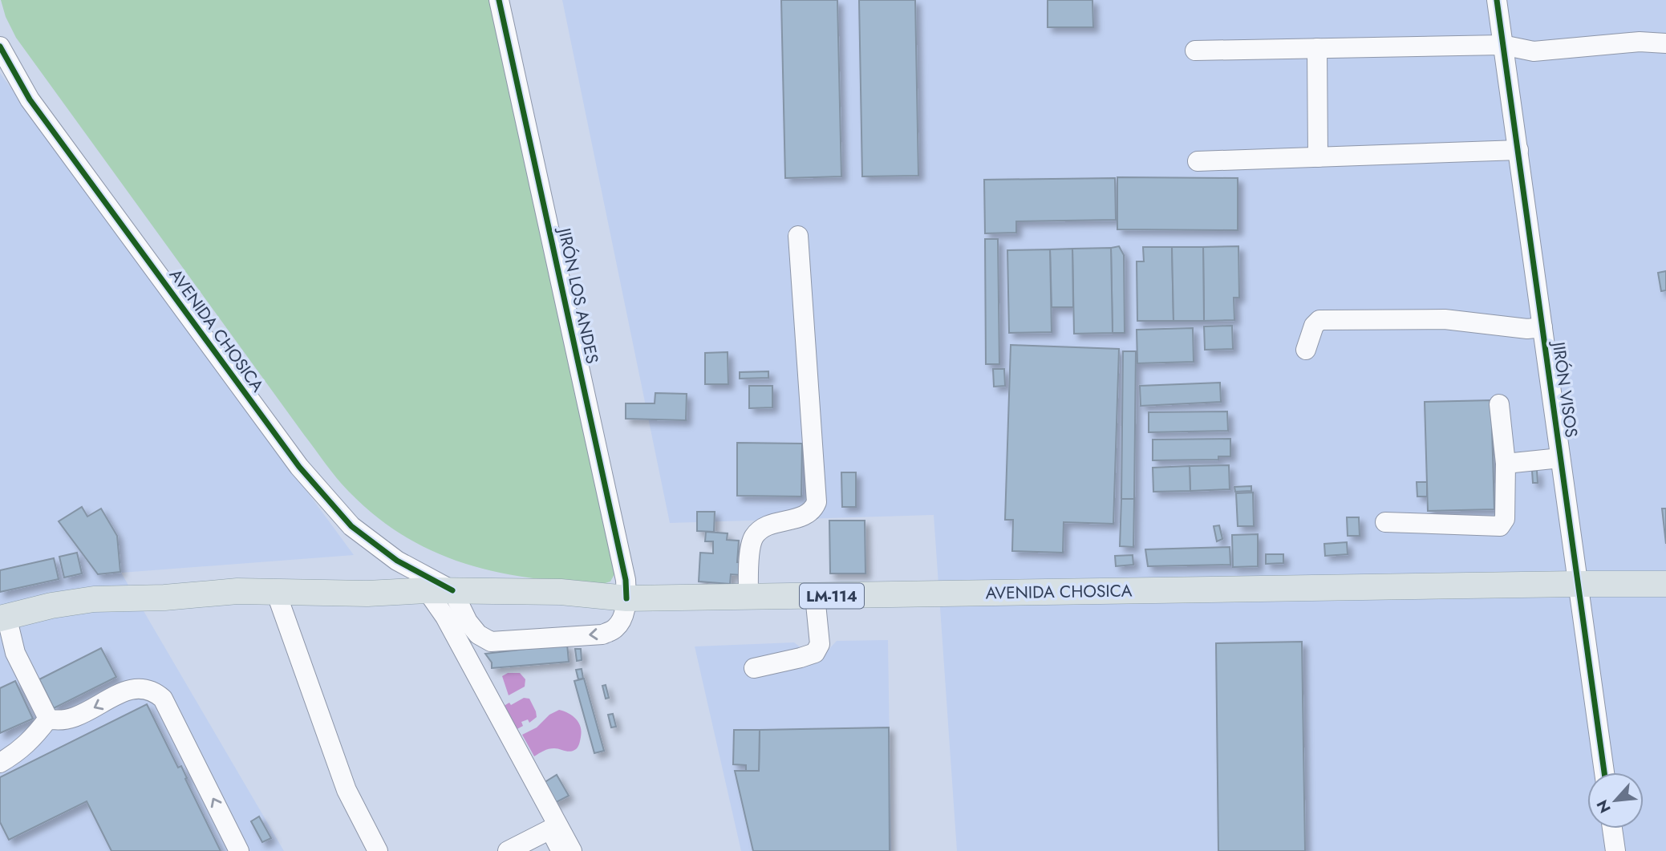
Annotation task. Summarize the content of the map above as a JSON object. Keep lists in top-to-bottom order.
{
  "streets": {
    "main road": ["AVENIDA CHOSICA", "LM-114"],
    "street": ["JIRÓN LOS ANDES", "JIRÓN VISOS"]
  },
  "crossings": [
    ["JIRÓN LOS ANDES", "AVENIDA CHOSICA"],
    ["AVENIDA CHOSICA", "JIRÓN VISOS"]
  ],
  "north": "bottom left"
}
